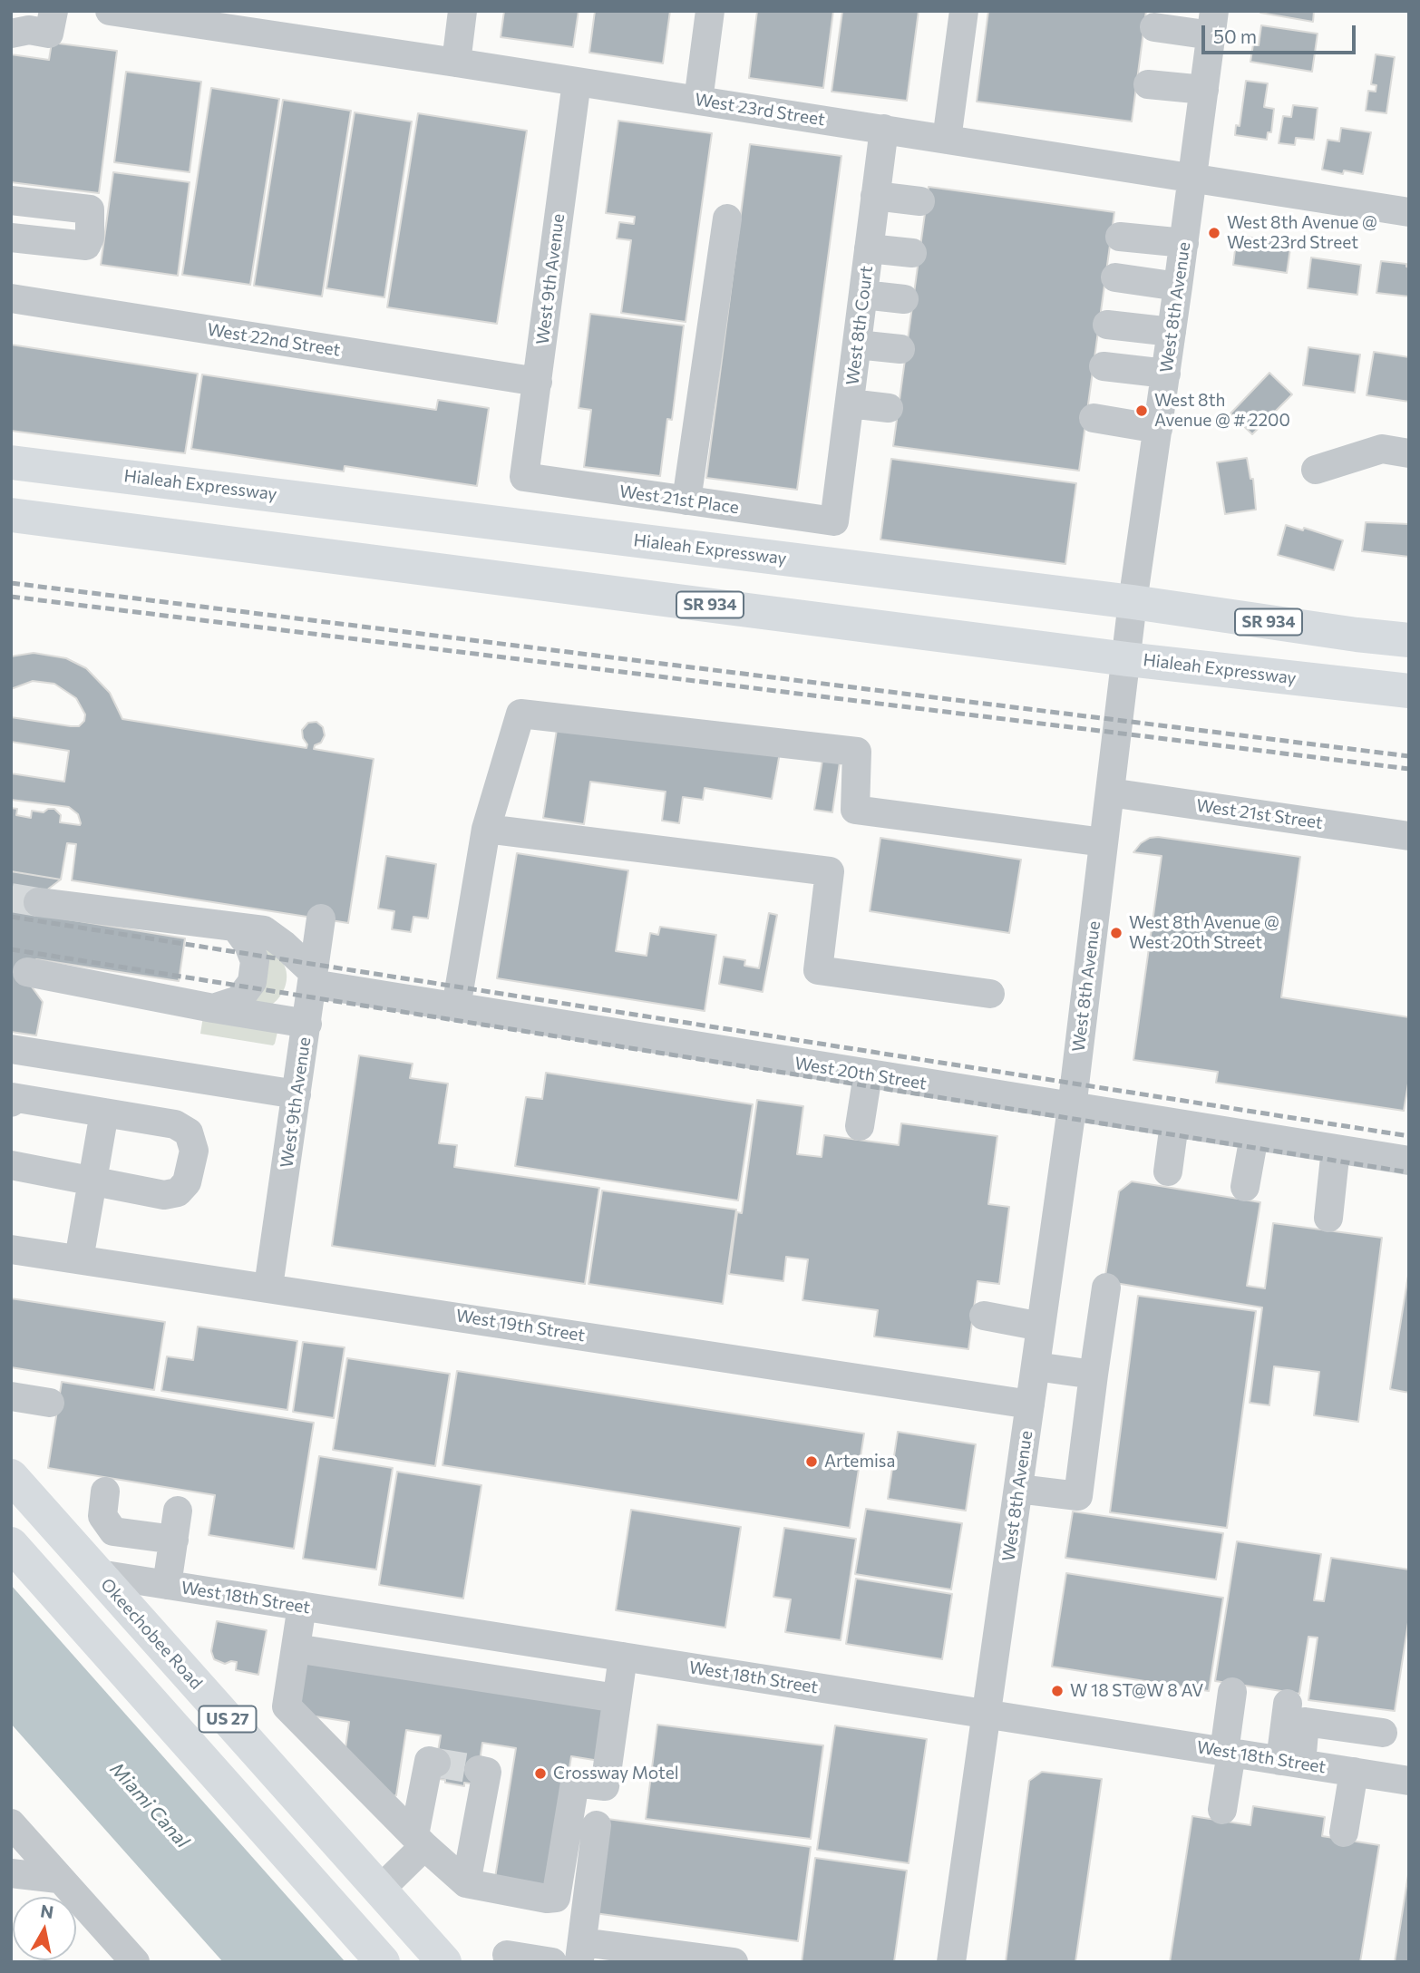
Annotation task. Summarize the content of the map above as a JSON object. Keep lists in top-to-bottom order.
{
  "streets": {
    "main road": [
      "Hialeah Expressway",
      "SR 934",
      "Okeechobee Road",
      "US 27"
    ],
    "street": [
      "West 23rd Street",
      "West 9th Avenue",
      "West 8th Avenue",
      "West 8th Court",
      "West 22nd Street",
      "West 21st Place",
      "West 21st Street",
      "West 20th Street",
      "West 19th Street",
      "West 18th Street"
    ]
  },
  "crossings": [
    ["West 23rd Street", "West 9th Avenue"],
    ["West 23rd Street", "West 8th Avenue"],
    ["West 23rd Street", "West 8th Court"],
    ["West 9th Avenue", "West 22nd Street"],
    ["West 9th Avenue", "West 21st Place"],
    ["West 9th Avenue", "West 20th Street"],
    ["West 9th Avenue", "West 19th Street"],
    ["West 8th Avenue", "Hialeah Expressway"],
    ["West 8th Avenue", "West 21st Street"],
    ["West 8th Avenue", "West 20th Street"],
    ["West 8th Avenue", "West 19th Street"],
    ["West 8th Avenue", "West 18th Street"],
    ["West 8th Court", "West 21st Place"],
    ["West 18th Street", "Okeechobee Road"]
  ],
  "water": ["Miami Canal"],
  "places": [
    "West 8th Avenue @ West 23rd Street",
    "West 8th Avenue @ # 2200",
    "West 8th Avenue @ West 20th Street",
    "Artemisa",
    "W 18 ST@W 8 AV",
    "Crossway Motel"
  ],
  "scale_bar": "50 m",
  "north": "top"
}
